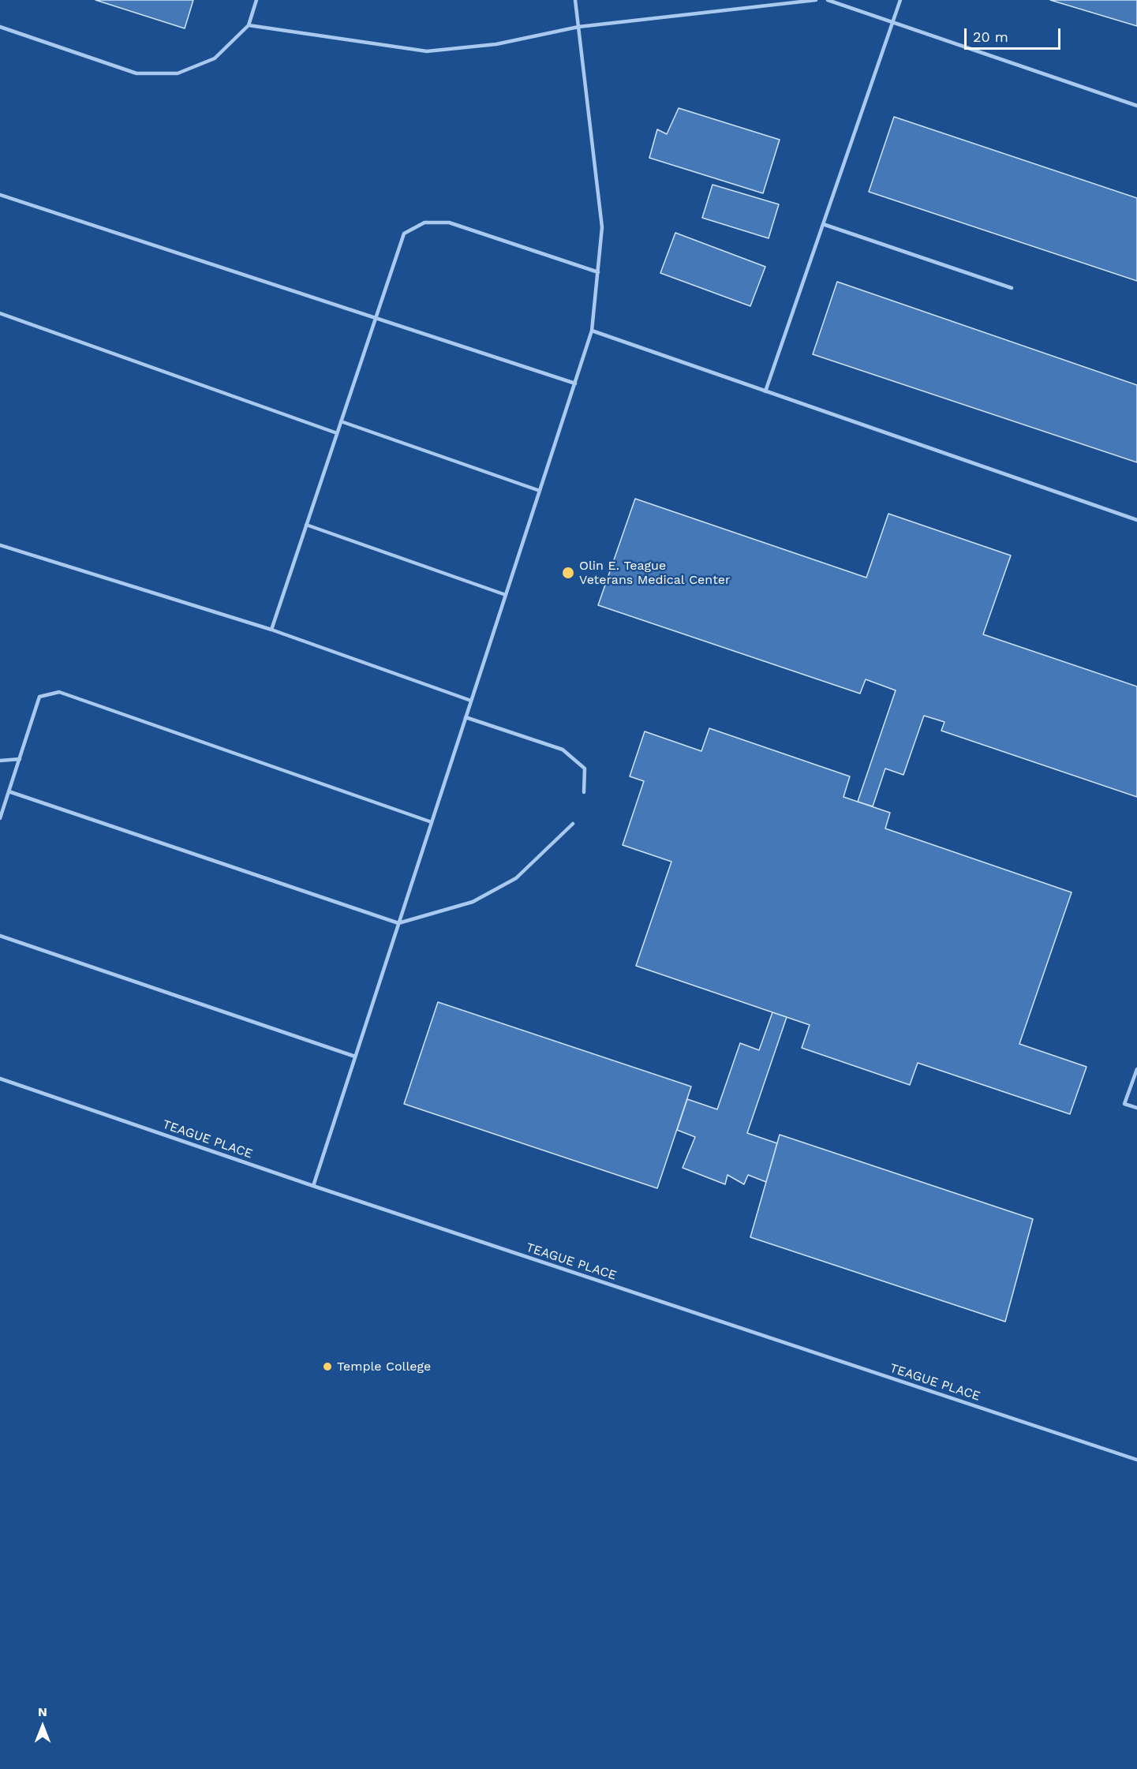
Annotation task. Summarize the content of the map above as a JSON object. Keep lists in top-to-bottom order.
{
  "streets": {
    "lane": ["TEAGUE PLACE"]
  },
  "places": ["Olin E. Teague Veterans Medical Center", "Temple College"],
  "scale_bar": "20 m",
  "north": "top"
}
